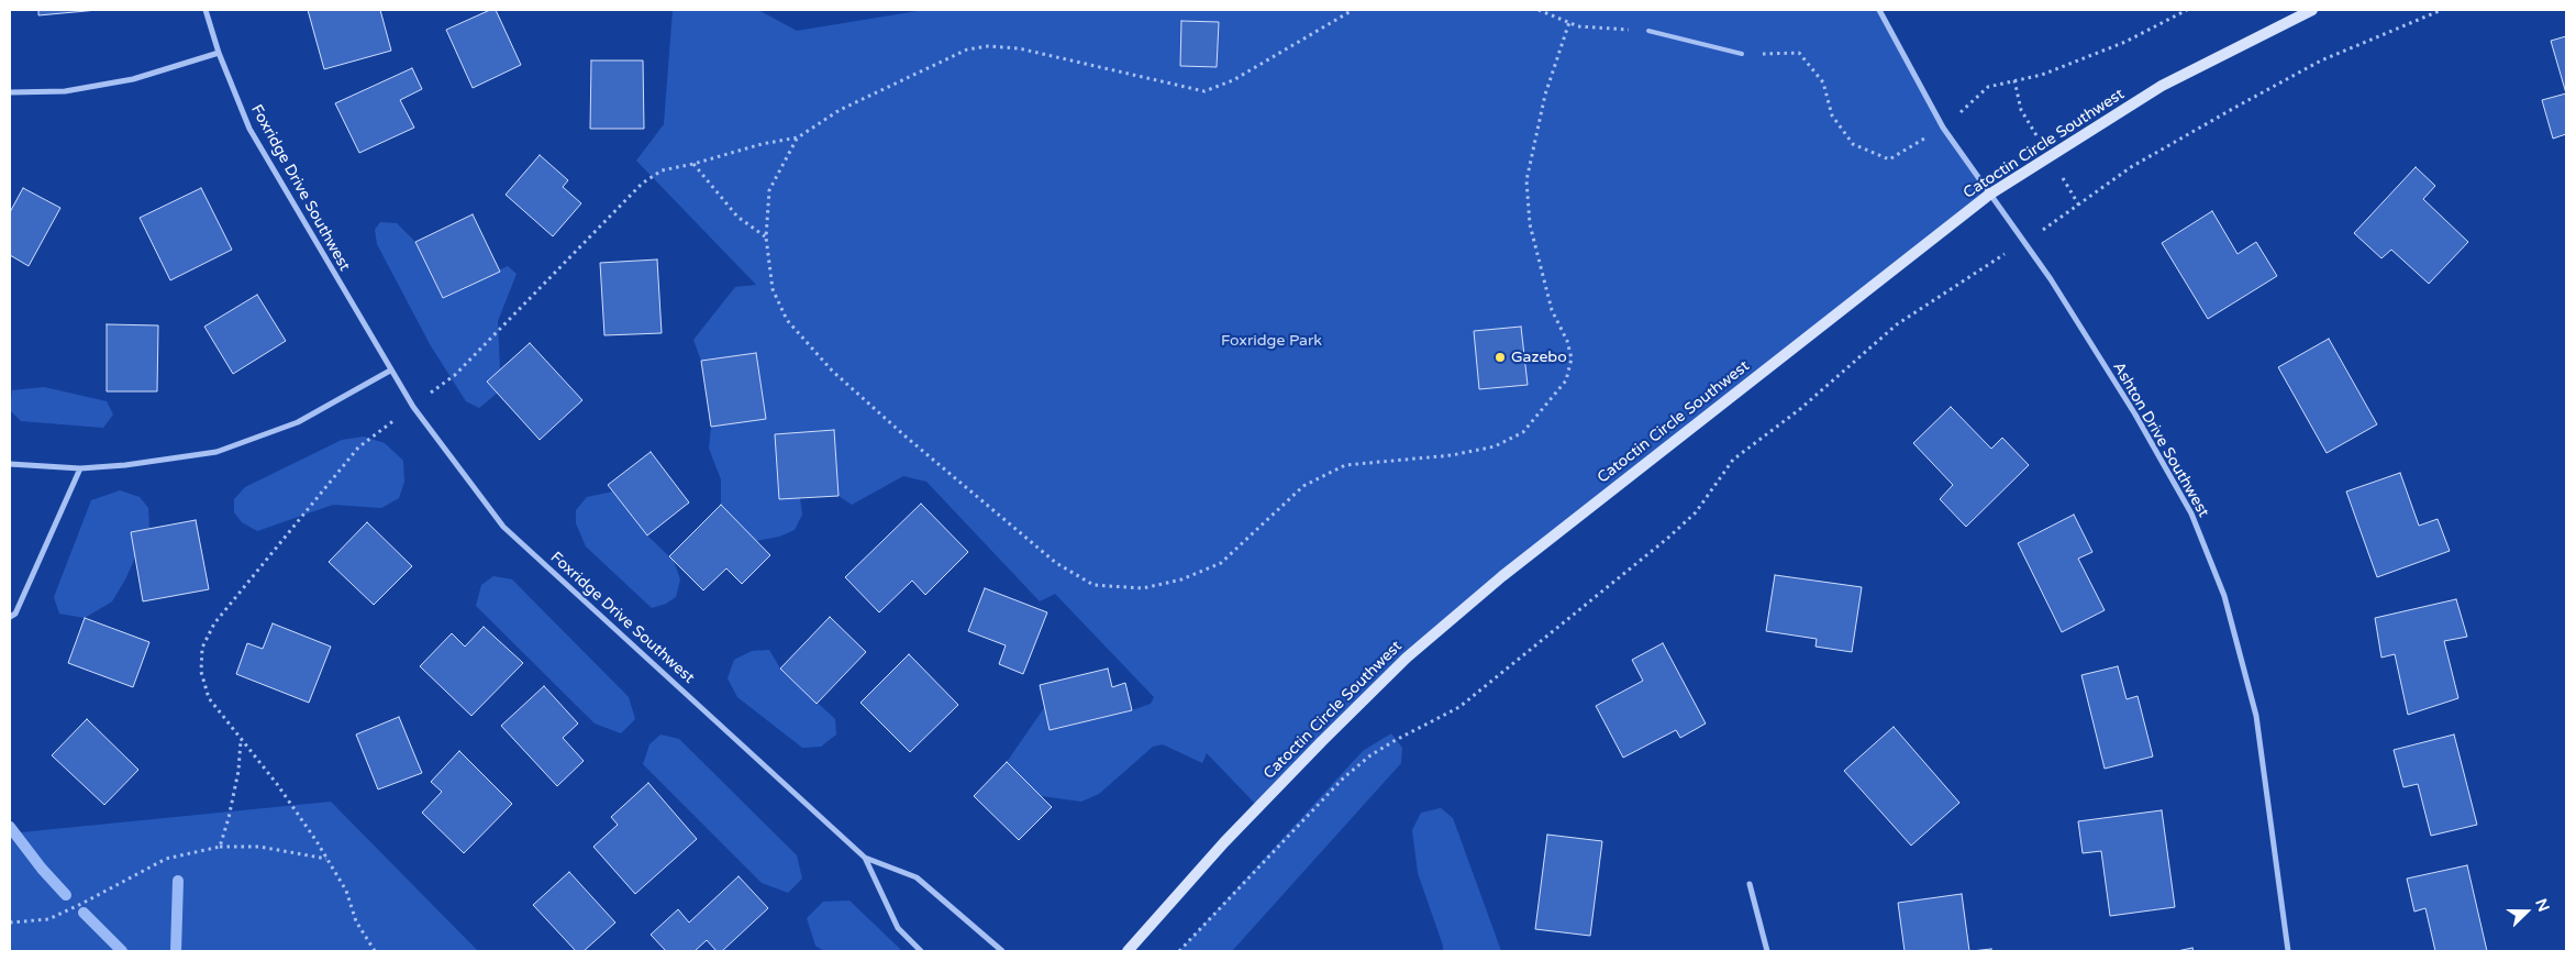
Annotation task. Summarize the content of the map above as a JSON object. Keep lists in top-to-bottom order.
{
  "streets": {
    "main road": ["Catoctin Circle Southwest"],
    "street": ["Foxridge Drive Southwest", "Ashton Drive Southwest"]
  },
  "crossings": [
    ["Catoctin Circle Southwest", "Ashton Drive Southwest"]
  ],
  "parks": ["Foxridge Park"],
  "places": ["Gazebo"],
  "north": "right"
}
